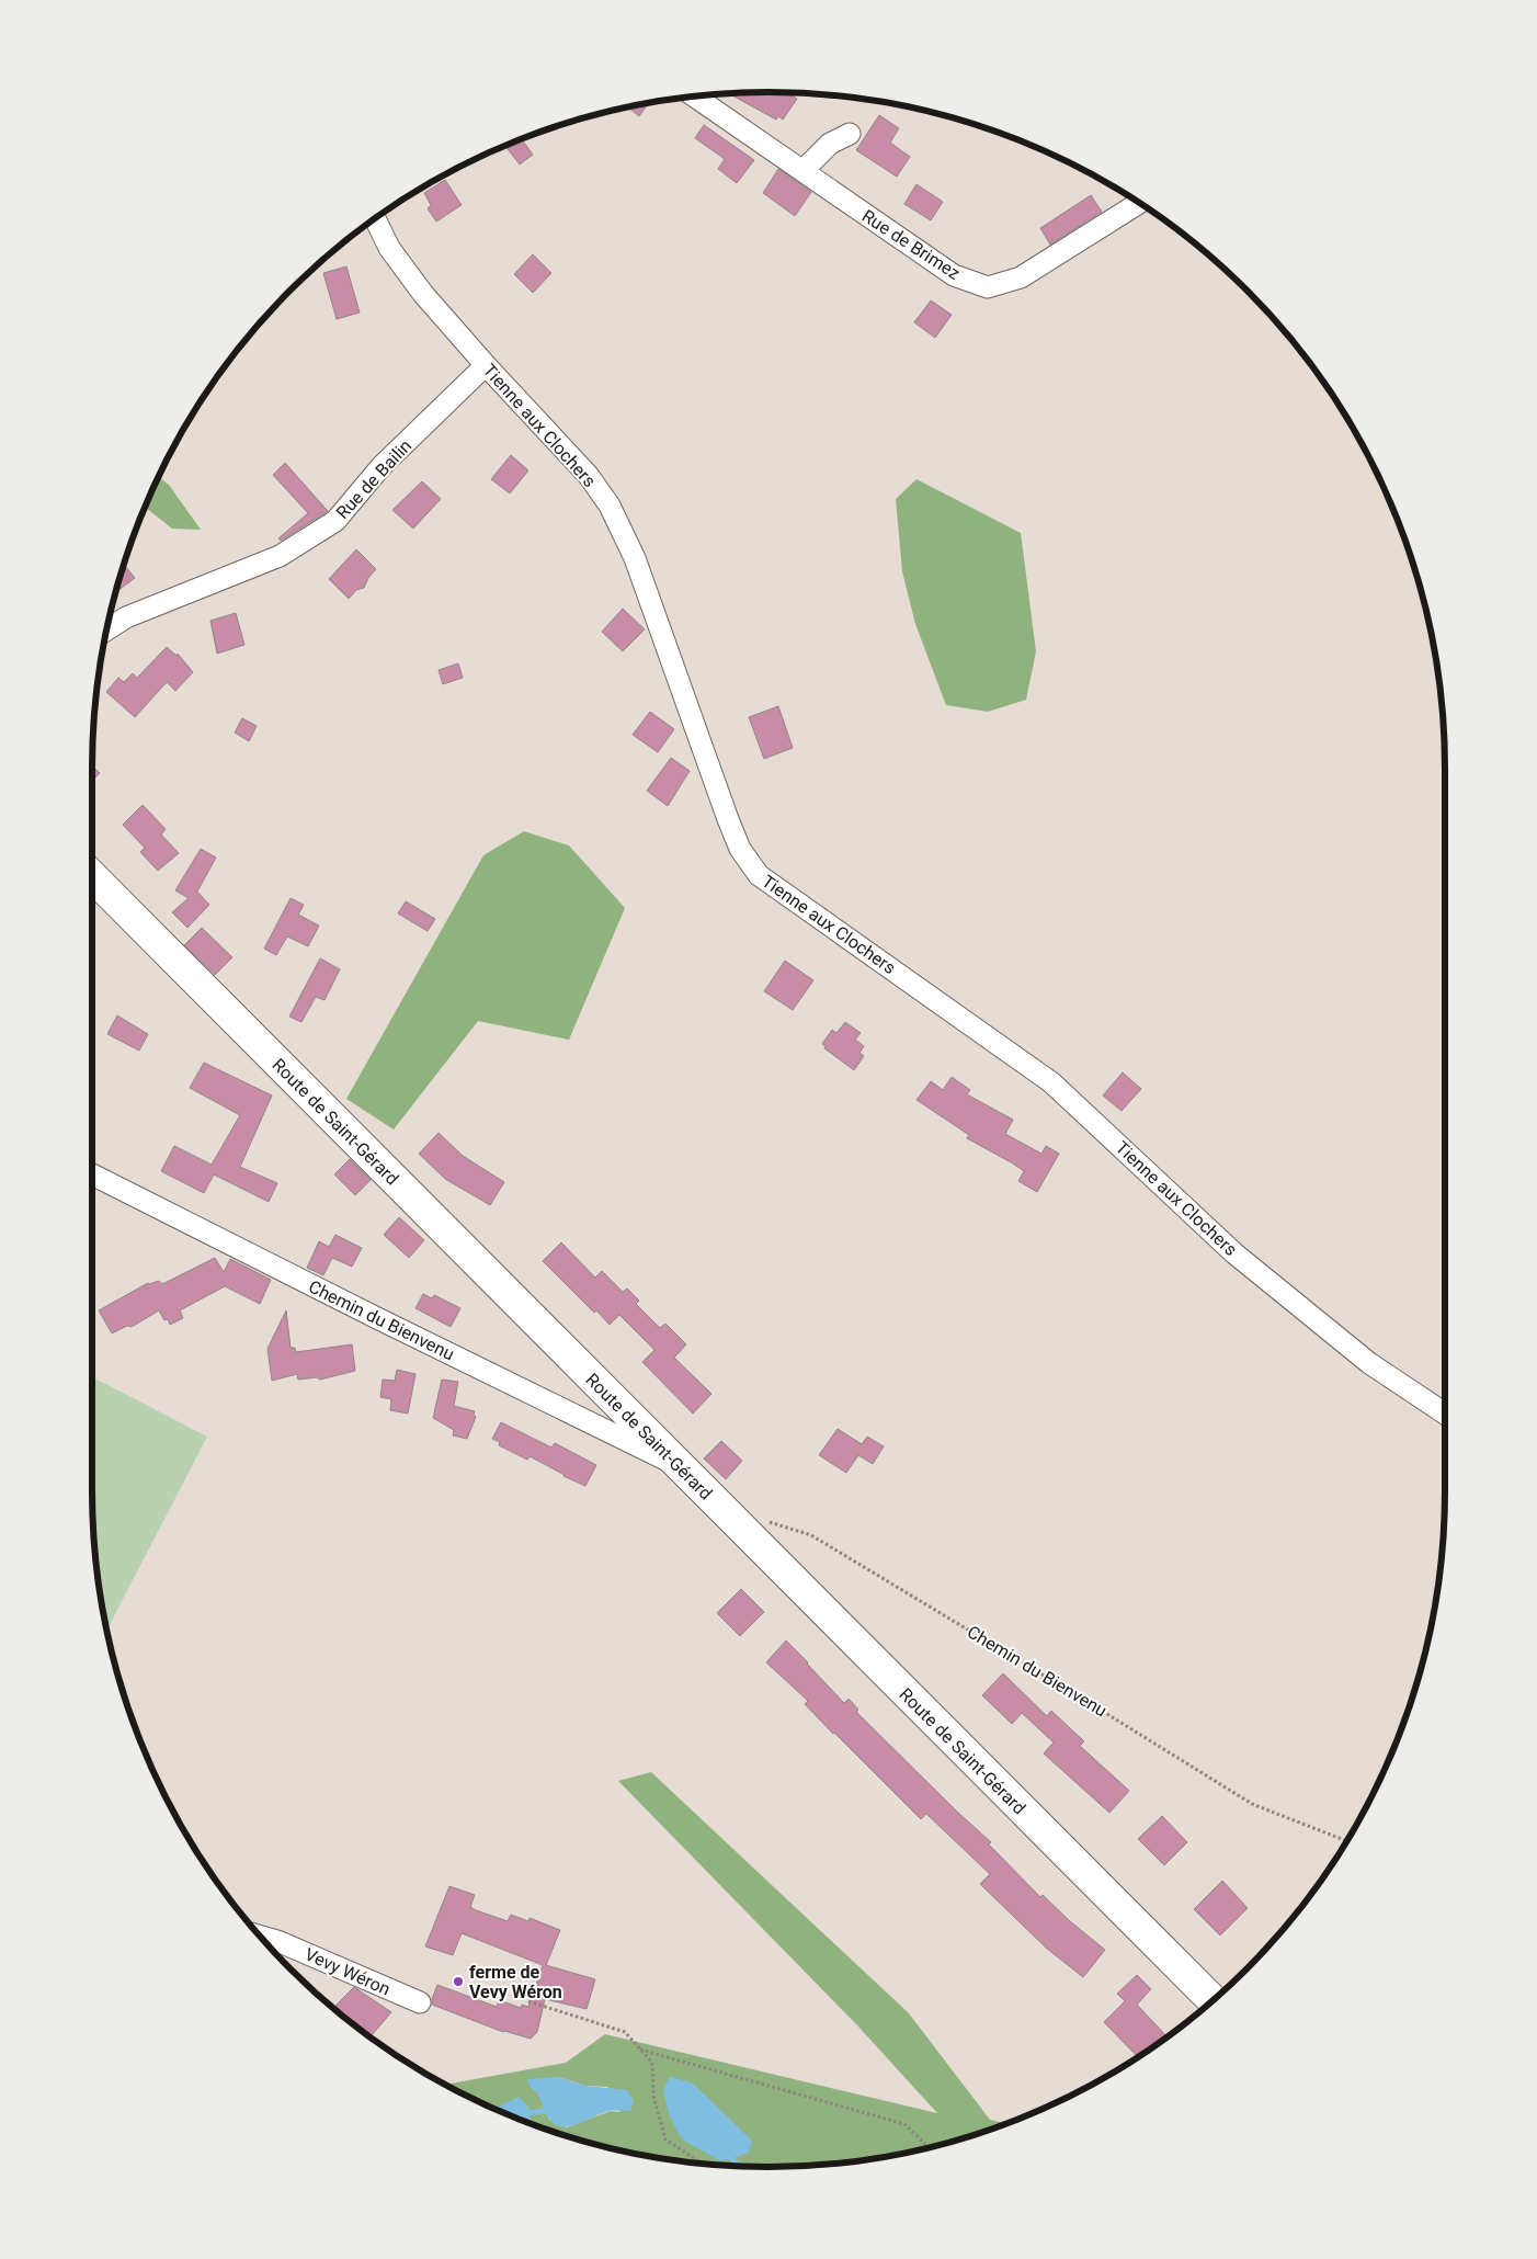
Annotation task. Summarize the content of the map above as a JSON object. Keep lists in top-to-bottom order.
{
  "streets": {
    "main road": ["Route de Saint-Gérard"],
    "street": [
      "Rue de Brimez",
      "Tienne aux Clochers",
      "Rue de Bailin",
      "Chemin du Bienvenu",
      "Vevy Wéron"
    ]
  },
  "crossings": [
    ["Tienne aux Clochers", "Rue de Bailin"],
    ["Route de Saint-Gérard", "Chemin du Bienvenu"]
  ],
  "places": ["ferme de Vevy Wéron"]
}
